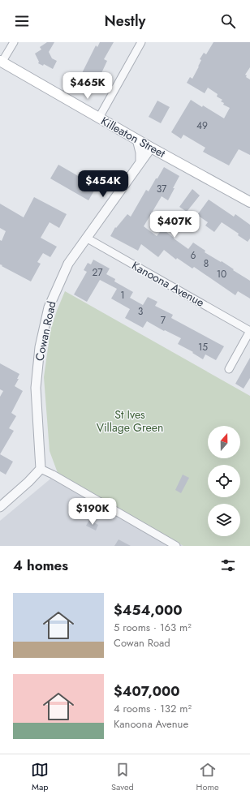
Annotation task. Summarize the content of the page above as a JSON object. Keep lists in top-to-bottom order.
{
  "streets": {
    "main road": ["Killeaton Street"],
    "street": ["Kanoona Avenue", "Cowan Road"]
  },
  "crossings": [
    ["Killeaton Street", "Cowan Road"],
    ["Kanoona Avenue", "Cowan Road"]
  ],
  "parks": ["St Ives Village Green"],
  "house_numbers": [
    "49",
    "37",
    "6",
    "8",
    "27",
    "10",
    "1",
    "3",
    "7",
    "15"
  ],
  "north": "top",
  "page": {
    "header": "Nestly",
    "price": [
      "$465K",
      "$454K",
      "$407K",
      "$190K"
    ],
    "heading": "4 homes",
    "list": [
      {
        "name": "$454,000",
        "note": "5 rooms · 163 m² · Cowan Road"
      },
      {
        "name": "$407,000",
        "note": "4 rooms · 132 m² · Kanoona Avenue"
      }
    ],
    "tabs": ["Map", "Saved", "Home"]
  }
}
